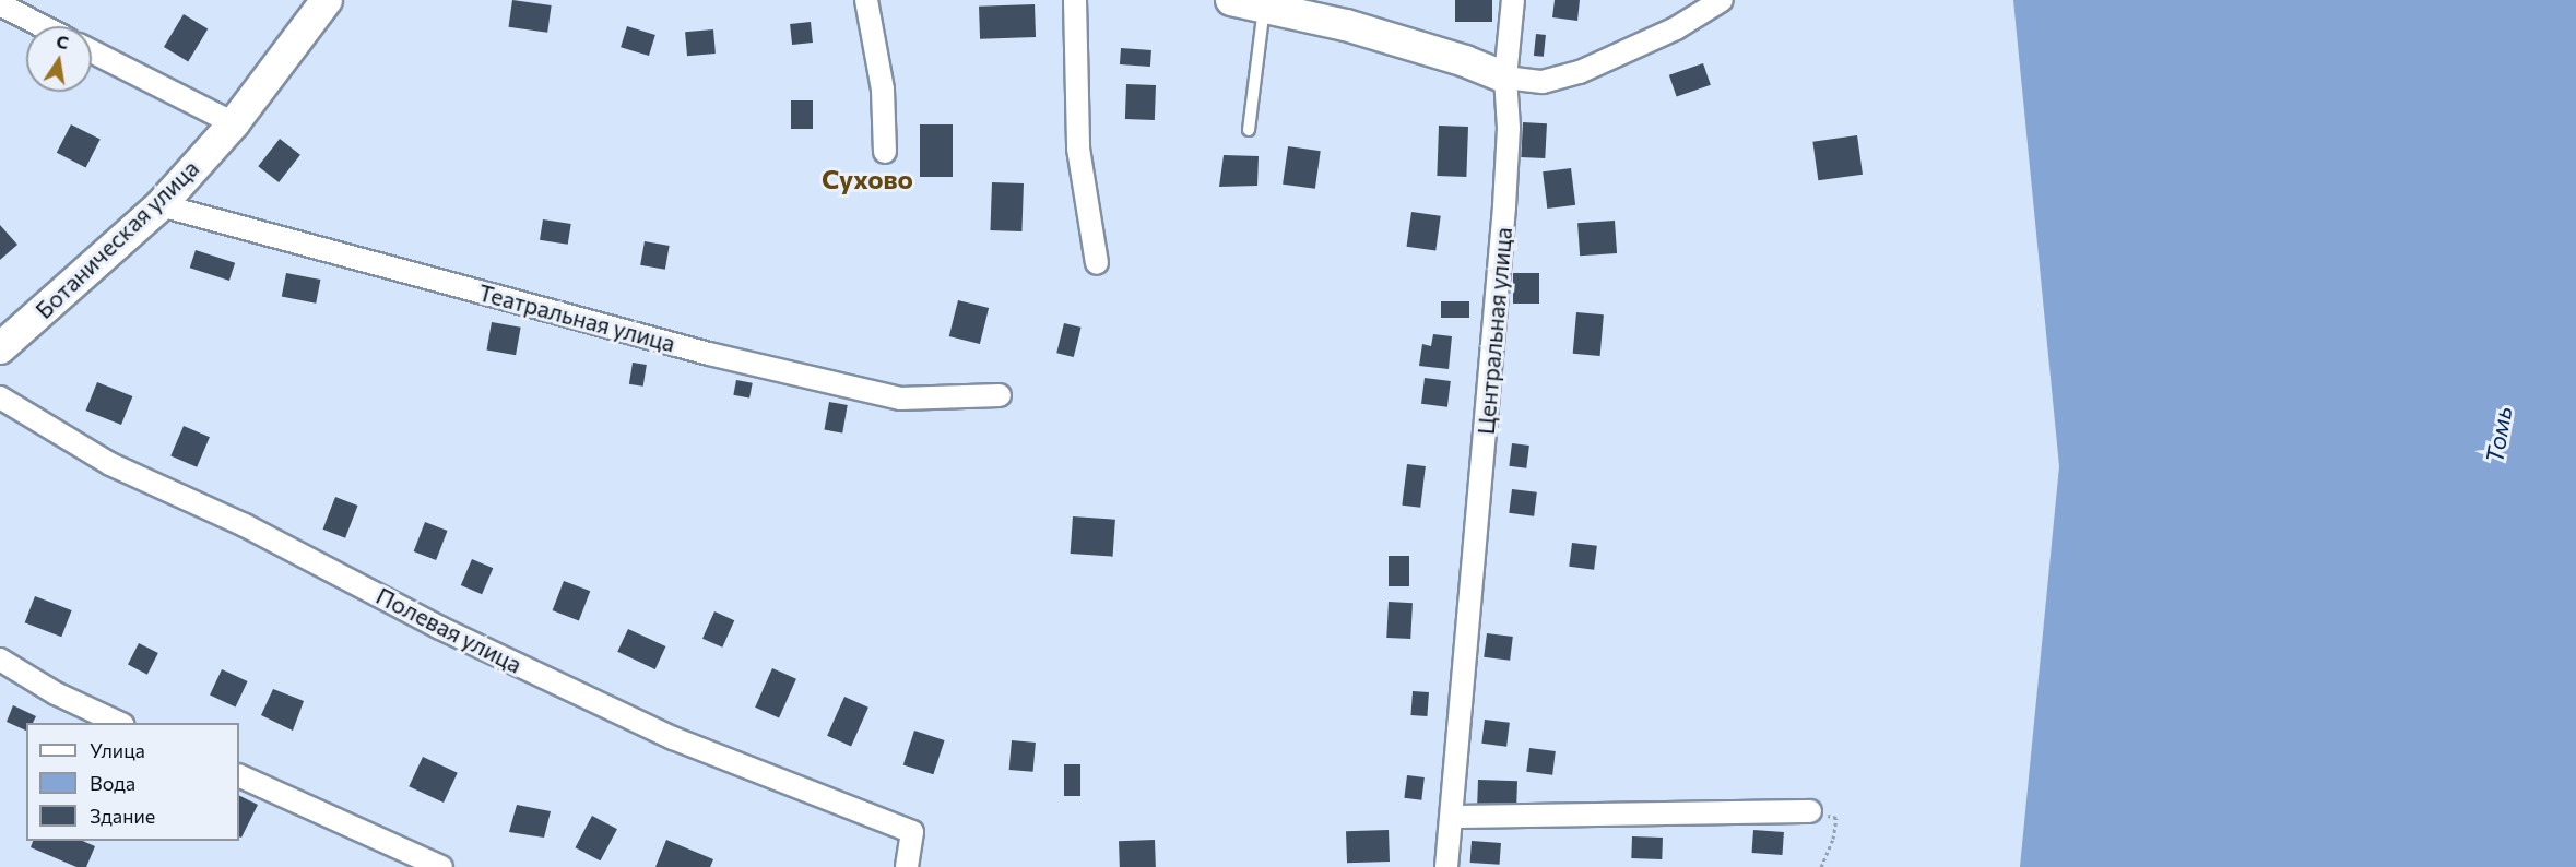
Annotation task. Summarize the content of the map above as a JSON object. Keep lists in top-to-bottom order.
{
  "streets": {
    "street": [
      "Ботаническая улица",
      "Театральная улица",
      "Центральная улица",
      "Полевая улица"
    ]
  },
  "crossings": [
    ["Ботаническая улица", "Театральная улица"]
  ],
  "districts": ["Сухово"],
  "water": ["Томь"],
  "legend": ["Улица", "Вода", "Здание"],
  "north": "top"
}
